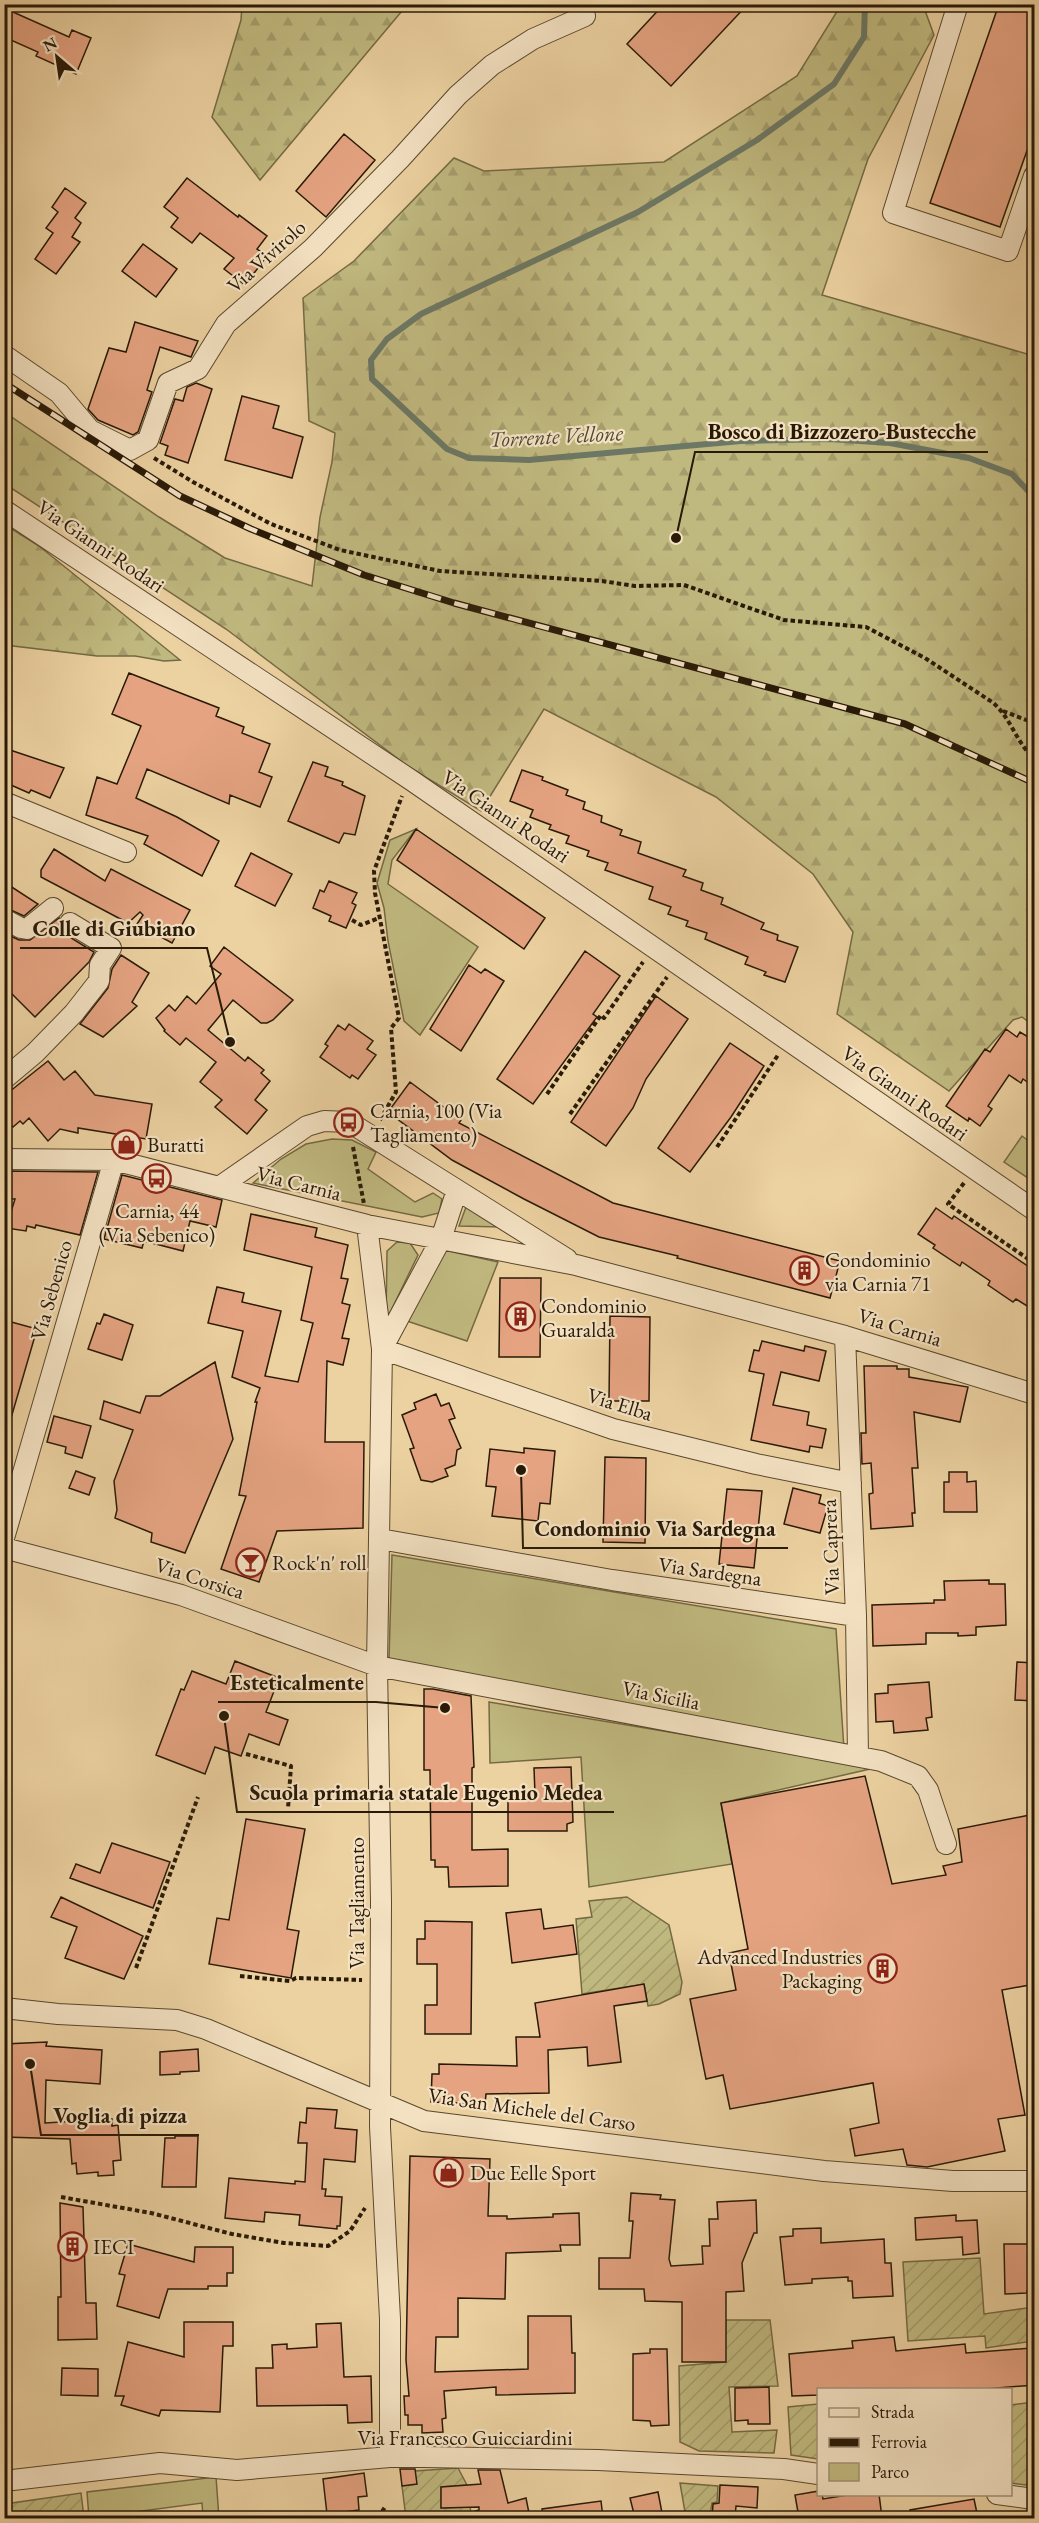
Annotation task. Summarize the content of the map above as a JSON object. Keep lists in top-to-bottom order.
{
  "streets": {
    "street": [
      "Via Vivirolo",
      "Via Gianni Rodari",
      "Via Carnia",
      "Via Sebenico",
      "Via Elba",
      "Via Caprera",
      "Via Sardegna",
      "Via Corsica",
      "Via Sicilia",
      "Via Tagliamento",
      "Via San Michele del Carso",
      "Via Francesco Guicciardini"
    ]
  },
  "crossings": [
    ["Via Carnia", "Via Sebenico"],
    ["Via Carnia", "Via Caprera"],
    ["Via Carnia", "Via Tagliamento"],
    ["Via Elba", "Via Caprera"],
    ["Via Elba", "Via Tagliamento"],
    ["Via Caprera", "Via Sardegna"],
    ["Via Caprera", "Via Sicilia"],
    ["Via Sardegna", "Via Tagliamento"],
    ["Via Corsica", "Via Sicilia"],
    ["Via Corsica", "Via Tagliamento"],
    ["Via Sicilia", "Via Tagliamento"],
    ["Via Tagliamento", "Via San Michele del Carso"],
    ["Via Tagliamento", "Via Francesco Guicciardini"]
  ],
  "water": ["Torrente Vellone"],
  "places": {
    "other": [
      "Bosco di Bizzozero-Bustecche",
      "Colle di Giubiano",
      "Condominio Via Sardegna",
      "Esteticalmente",
      "Scuola primaria statale Eugenio Medea",
      "Voglia di pizza"
    ],
    "bus stop": ["Carnia, 100 (Via Tagliamento)", "Carnia, 44 (Via Sebenico)"],
    "shop": ["Buratti", "Due Eelle Sport"],
    "building": [
      "Condominio via Carnia 71",
      "Condominio Guaralda",
      "Advanced Industries Packaging",
      "IECI"
    ],
    "bar": ["Rock'n' roll"]
  },
  "legend": ["Strada", "Ferrovia", "Parco"],
  "north": "top left"
}
